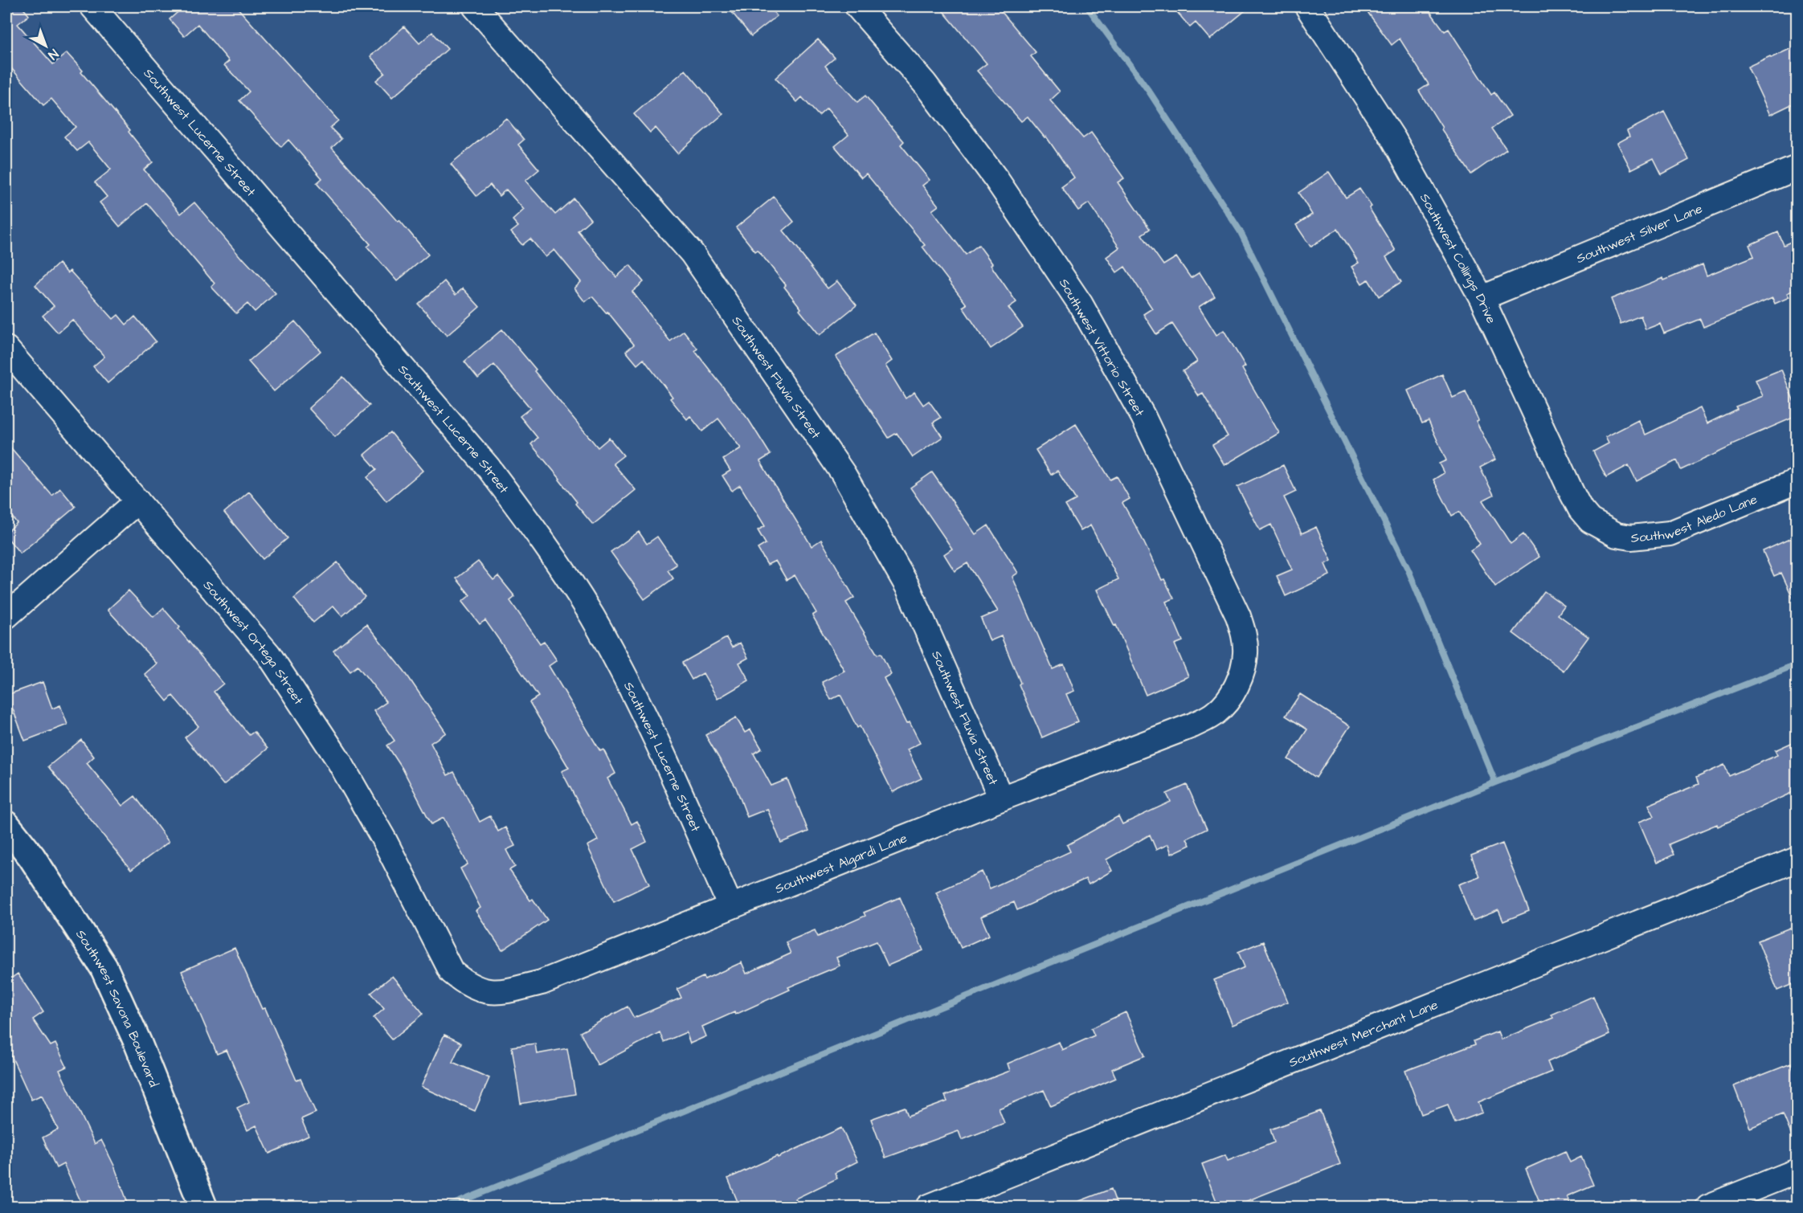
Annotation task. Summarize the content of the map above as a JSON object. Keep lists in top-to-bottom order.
{
  "streets": {
    "street": [
      "Southwest Lucerne Street",
      "Southwest Silver Lane",
      "Southwest Collings Drive",
      "Southwest Vittorio Street",
      "Southwest Fluvia Street",
      "Southwest Aledo Lane",
      "Southwest Ortega Street",
      "Southwest Algardi Lane",
      "Southwest Savona Boulevard",
      "Southwest Merchant Lane"
    ]
  },
  "crossings": [
    ["Southwest Lucerne Street", "Southwest Algardi Lane"],
    ["Southwest Silver Lane", "Southwest Collings Drive"],
    ["Southwest Collings Drive", "Southwest Aledo Lane"],
    ["Southwest Vittorio Street", "Southwest Algardi Lane"],
    ["Southwest Fluvia Street", "Southwest Algardi Lane"],
    ["Southwest Ortega Street", "Southwest Algardi Lane"]
  ],
  "north": "bottom right"
}
